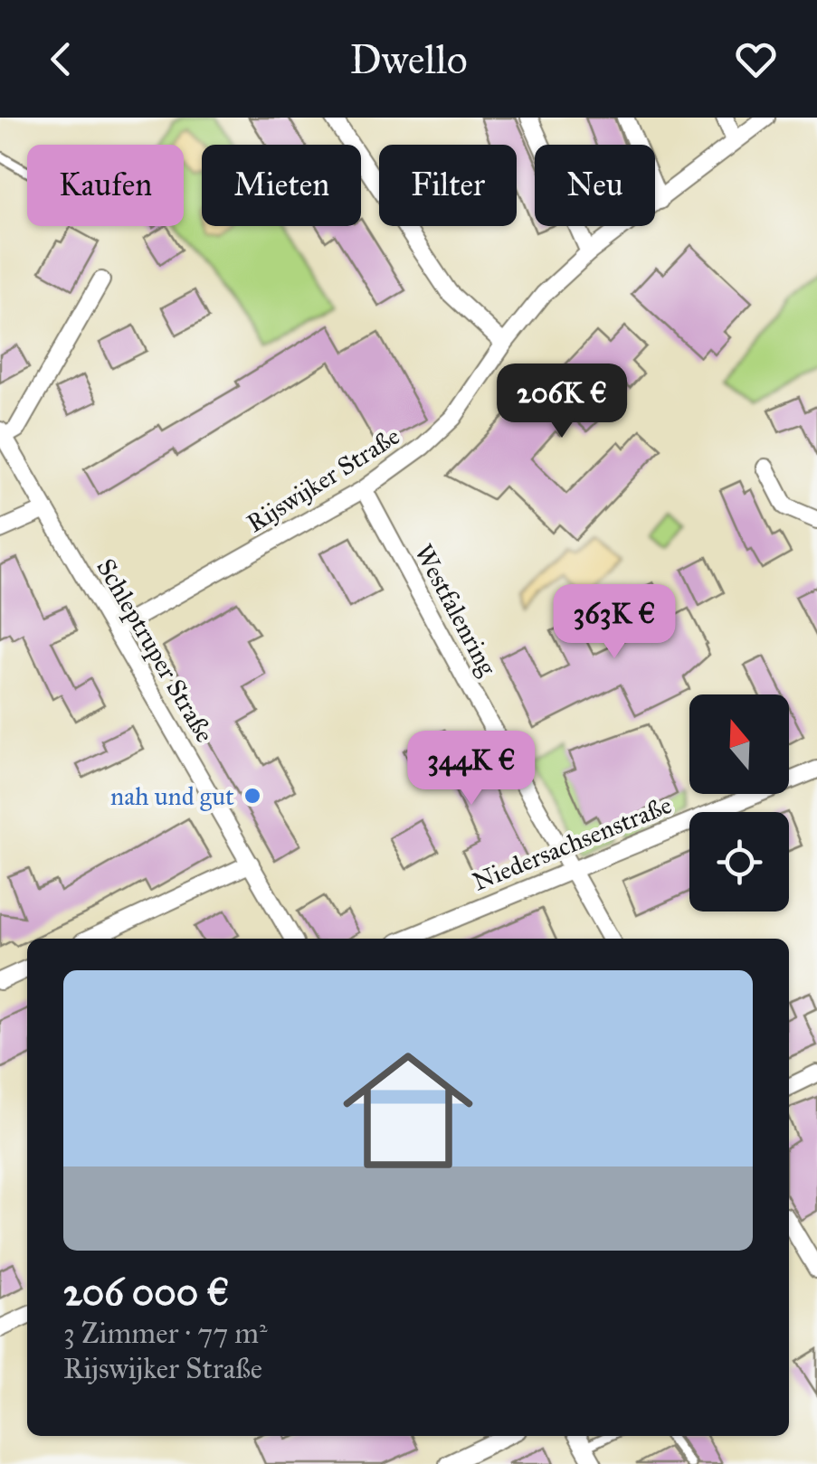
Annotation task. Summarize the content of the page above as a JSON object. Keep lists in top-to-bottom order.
{
  "streets": {
    "street": [
      "Rijswijker Straße",
      "Westfalenring",
      "Schleptruper Straße",
      "Niedersachsenstraße"
    ]
  },
  "crossings": [
    ["Rijswijker Straße", "Westfalenring"],
    ["Rijswijker Straße", "Schleptruper Straße"],
    ["Westfalenring", "Niedersachsenstraße"]
  ],
  "places": ["nah und gut"],
  "north": "top",
  "page": {
    "header": "Dwello",
    "chip": [
      "Kaufen",
      "Mieten",
      "Filter",
      "Neu"
    ],
    "price": ["206K €", "363K €", "344K €"],
    "list": [
      {
        "name": "206 000 €",
        "note": "3 Zimmer · 77 m² · Rijswijker Straße"
      }
    ]
  }
}
